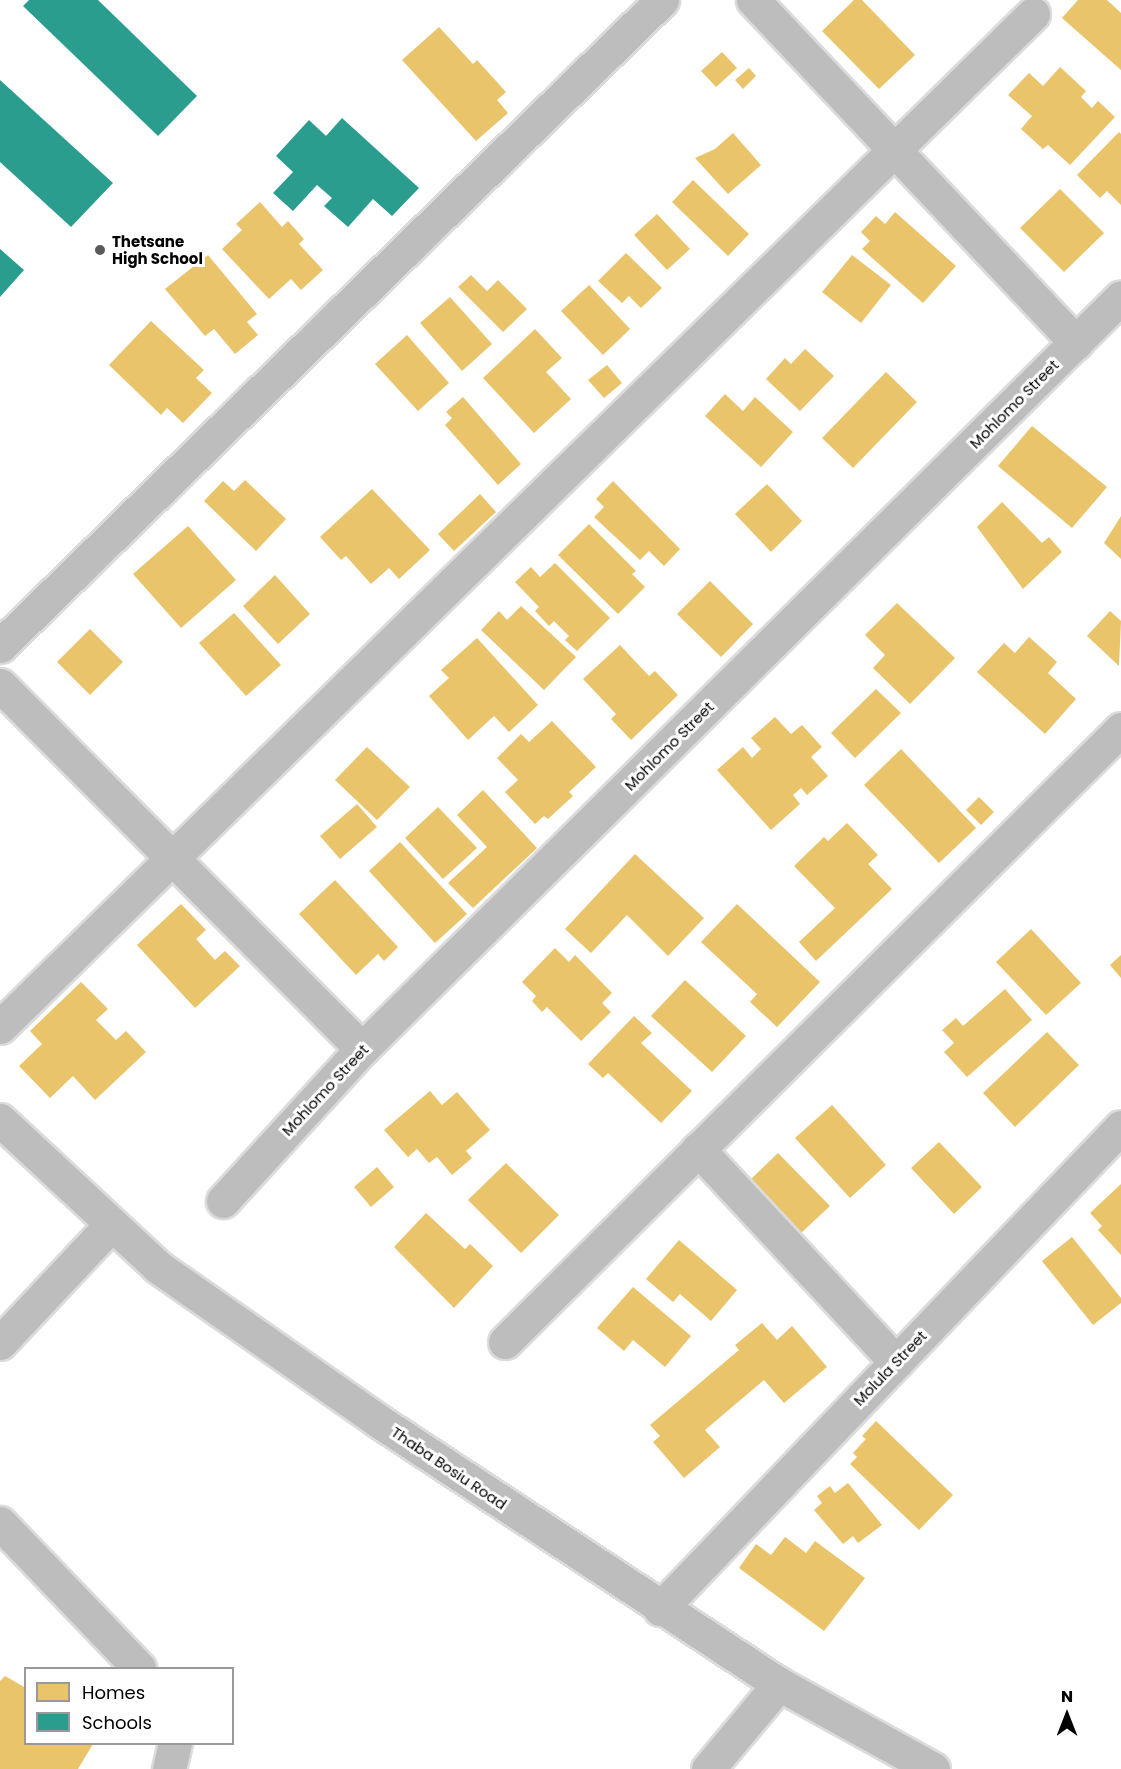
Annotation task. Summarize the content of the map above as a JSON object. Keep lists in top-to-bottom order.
{
  "streets": {
    "street": ["Mohlomo Street", "Molula Street", "Thaba Bosiu Road"]
  },
  "crossings": [
    ["Molula Street", "Thaba Bosiu Road"]
  ],
  "places": ["Thetsane High School"],
  "legend": ["Homes", "Schools"],
  "north": "top"
}
